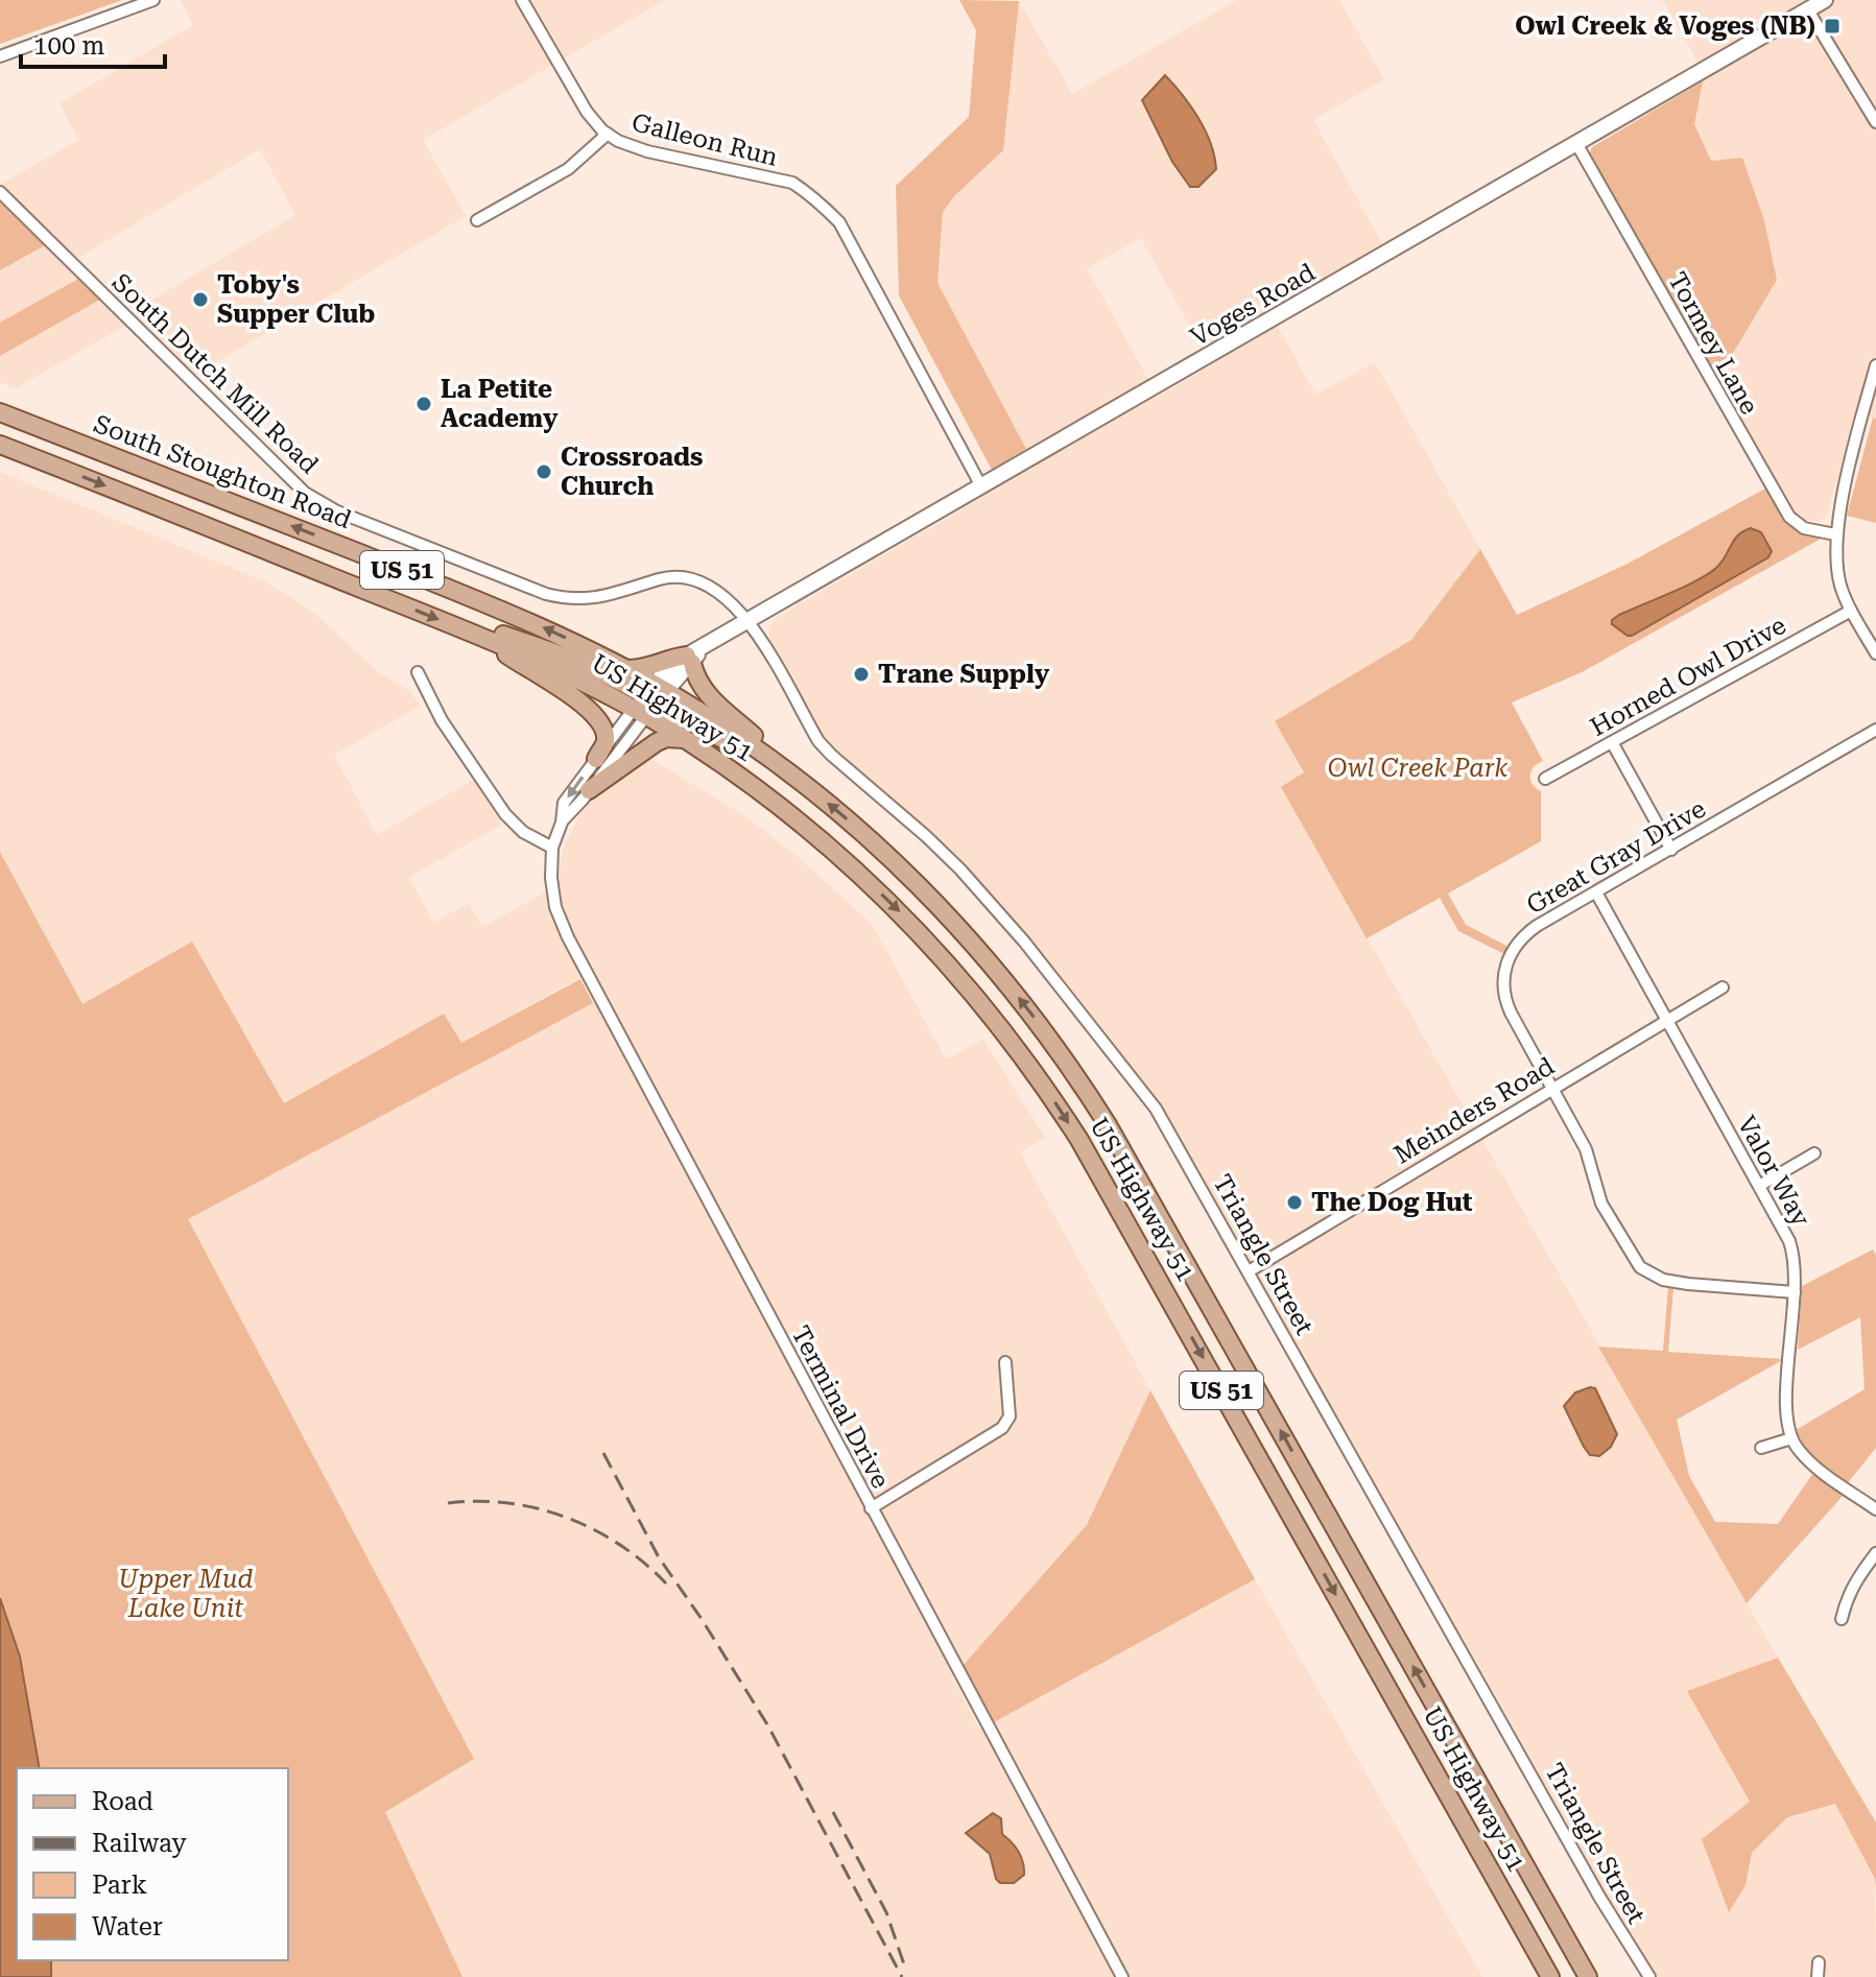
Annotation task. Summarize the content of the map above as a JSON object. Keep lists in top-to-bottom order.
{
  "streets": {
    "main road": ["South Stoughton Road", "US 51", "US Highway 51"],
    "street": [
      "Galleon Run",
      "Voges Road",
      "Tormey Lane",
      "South Dutch Mill Road",
      "Horned Owl Drive",
      "Great Gray Drive",
      "Meinders Road",
      "Valor Way",
      "Triangle Street",
      "Terminal Drive"
    ]
  },
  "crossings": [
    ["Galleon Run", "Voges Road"],
    ["Voges Road", "Tormey Lane"],
    ["Voges Road", "South Dutch Mill Road"],
    ["Voges Road", "South Stoughton Road"],
    ["Voges Road", "US Highway 51"],
    ["Voges Road", "Triangle Street"],
    ["Voges Road", "Terminal Drive"],
    ["South Dutch Mill Road", "Triangle Street"],
    ["South Stoughton Road", "US Highway 51"],
    ["South Stoughton Road", "Terminal Drive"],
    ["US 51", "US Highway 51"],
    ["US Highway 51", "Terminal Drive"],
    ["Great Gray Drive", "Meinders Road"],
    ["Great Gray Drive", "Valor Way"],
    ["Meinders Road", "Valor Way"],
    ["Meinders Road", "Triangle Street"]
  ],
  "parks": ["Owl Creek Park", "Upper Mud Lake Unit"],
  "places": {
    "transit": ["Owl Creek & Voges (NB)"],
    "other": [
      "Toby's Supper Club",
      "La Petite Academy",
      "Crossroads Church",
      "Trane Supply",
      "The Dog Hut"
    ]
  },
  "legend": [
    "Road",
    "Railway",
    "Park",
    "Water"
  ],
  "scale_bar": "100 m"
}
